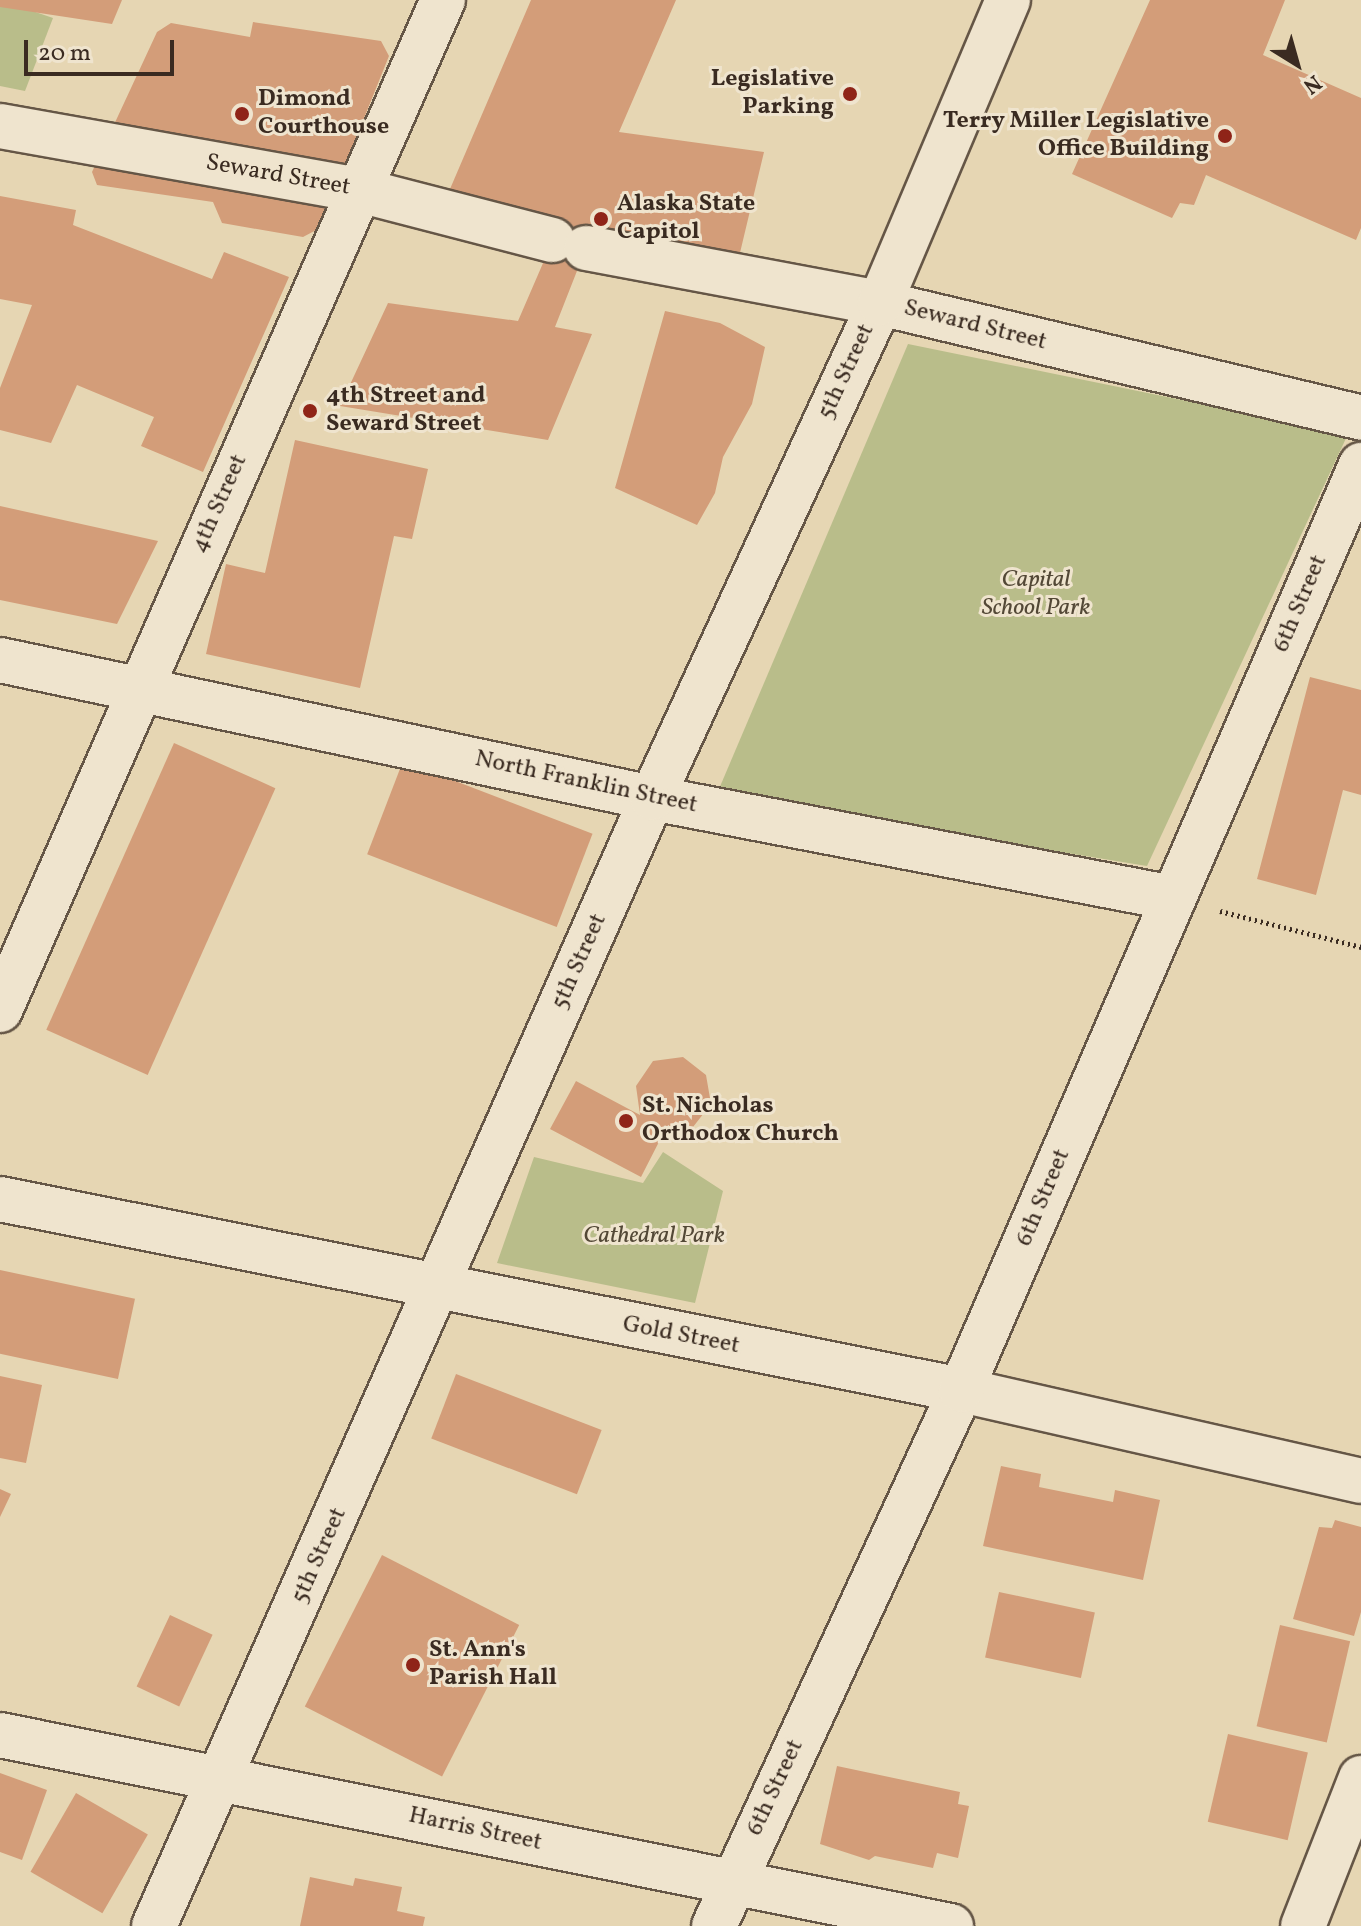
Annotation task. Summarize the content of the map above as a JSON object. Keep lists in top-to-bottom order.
{
  "streets": {
    "street": [
      "Seward Street",
      "5th Street",
      "4th Street",
      "6th Street",
      "North Franklin Street",
      "Gold Street",
      "Harris Street"
    ]
  },
  "crossings": [
    ["Seward Street", "5th Street"],
    ["Seward Street", "4th Street"],
    ["5th Street", "North Franklin Street"],
    ["5th Street", "Gold Street"],
    ["5th Street", "Harris Street"],
    ["4th Street", "North Franklin Street"],
    ["6th Street", "North Franklin Street"],
    ["6th Street", "Gold Street"],
    ["6th Street", "Harris Street"]
  ],
  "parks": ["Capital School Park", "Cathedral Park"],
  "places": [
    "Legislative Parking",
    "Dimond Courthouse",
    "Terry Miller Legislative Office Building",
    "Alaska State Capitol",
    "4th Street and Seward Street",
    "St. Nicholas Orthodox Church",
    "St. Ann's Parish Hall"
  ],
  "scale_bar": "20 m",
  "north": "bottom right"
}
